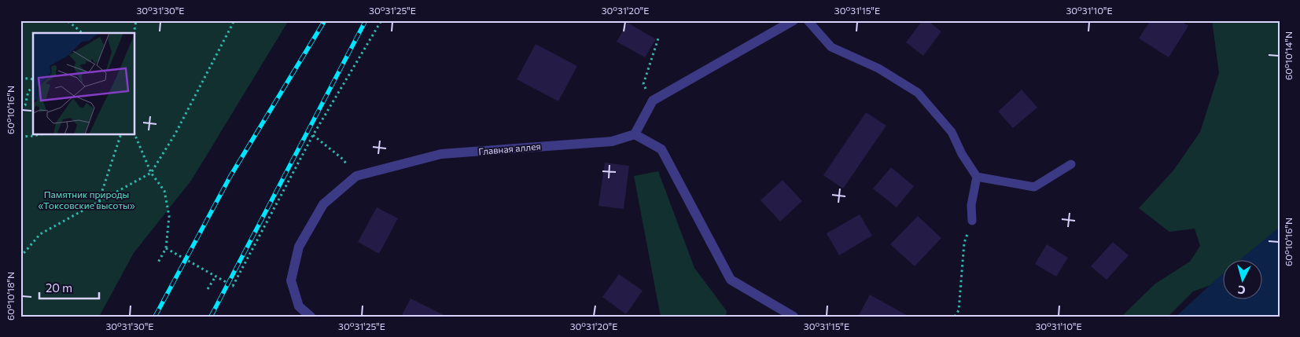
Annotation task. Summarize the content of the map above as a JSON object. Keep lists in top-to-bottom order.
{
  "streets": {
    "street": ["Главная аллея"]
  },
  "parks": ["Памятник природы «Токсовские высоты»"],
  "scale_bar": "20 m",
  "north": "bottom",
  "coordinates": [
    "30°31'30\"E",
    "30°31'25\"E",
    "30°31'20\"E",
    "30°31'15\"E",
    "30°31'10\"E",
    "60°10'14\"N",
    "60°10'16\"N",
    "60°10'18\"N"
  ]
}
